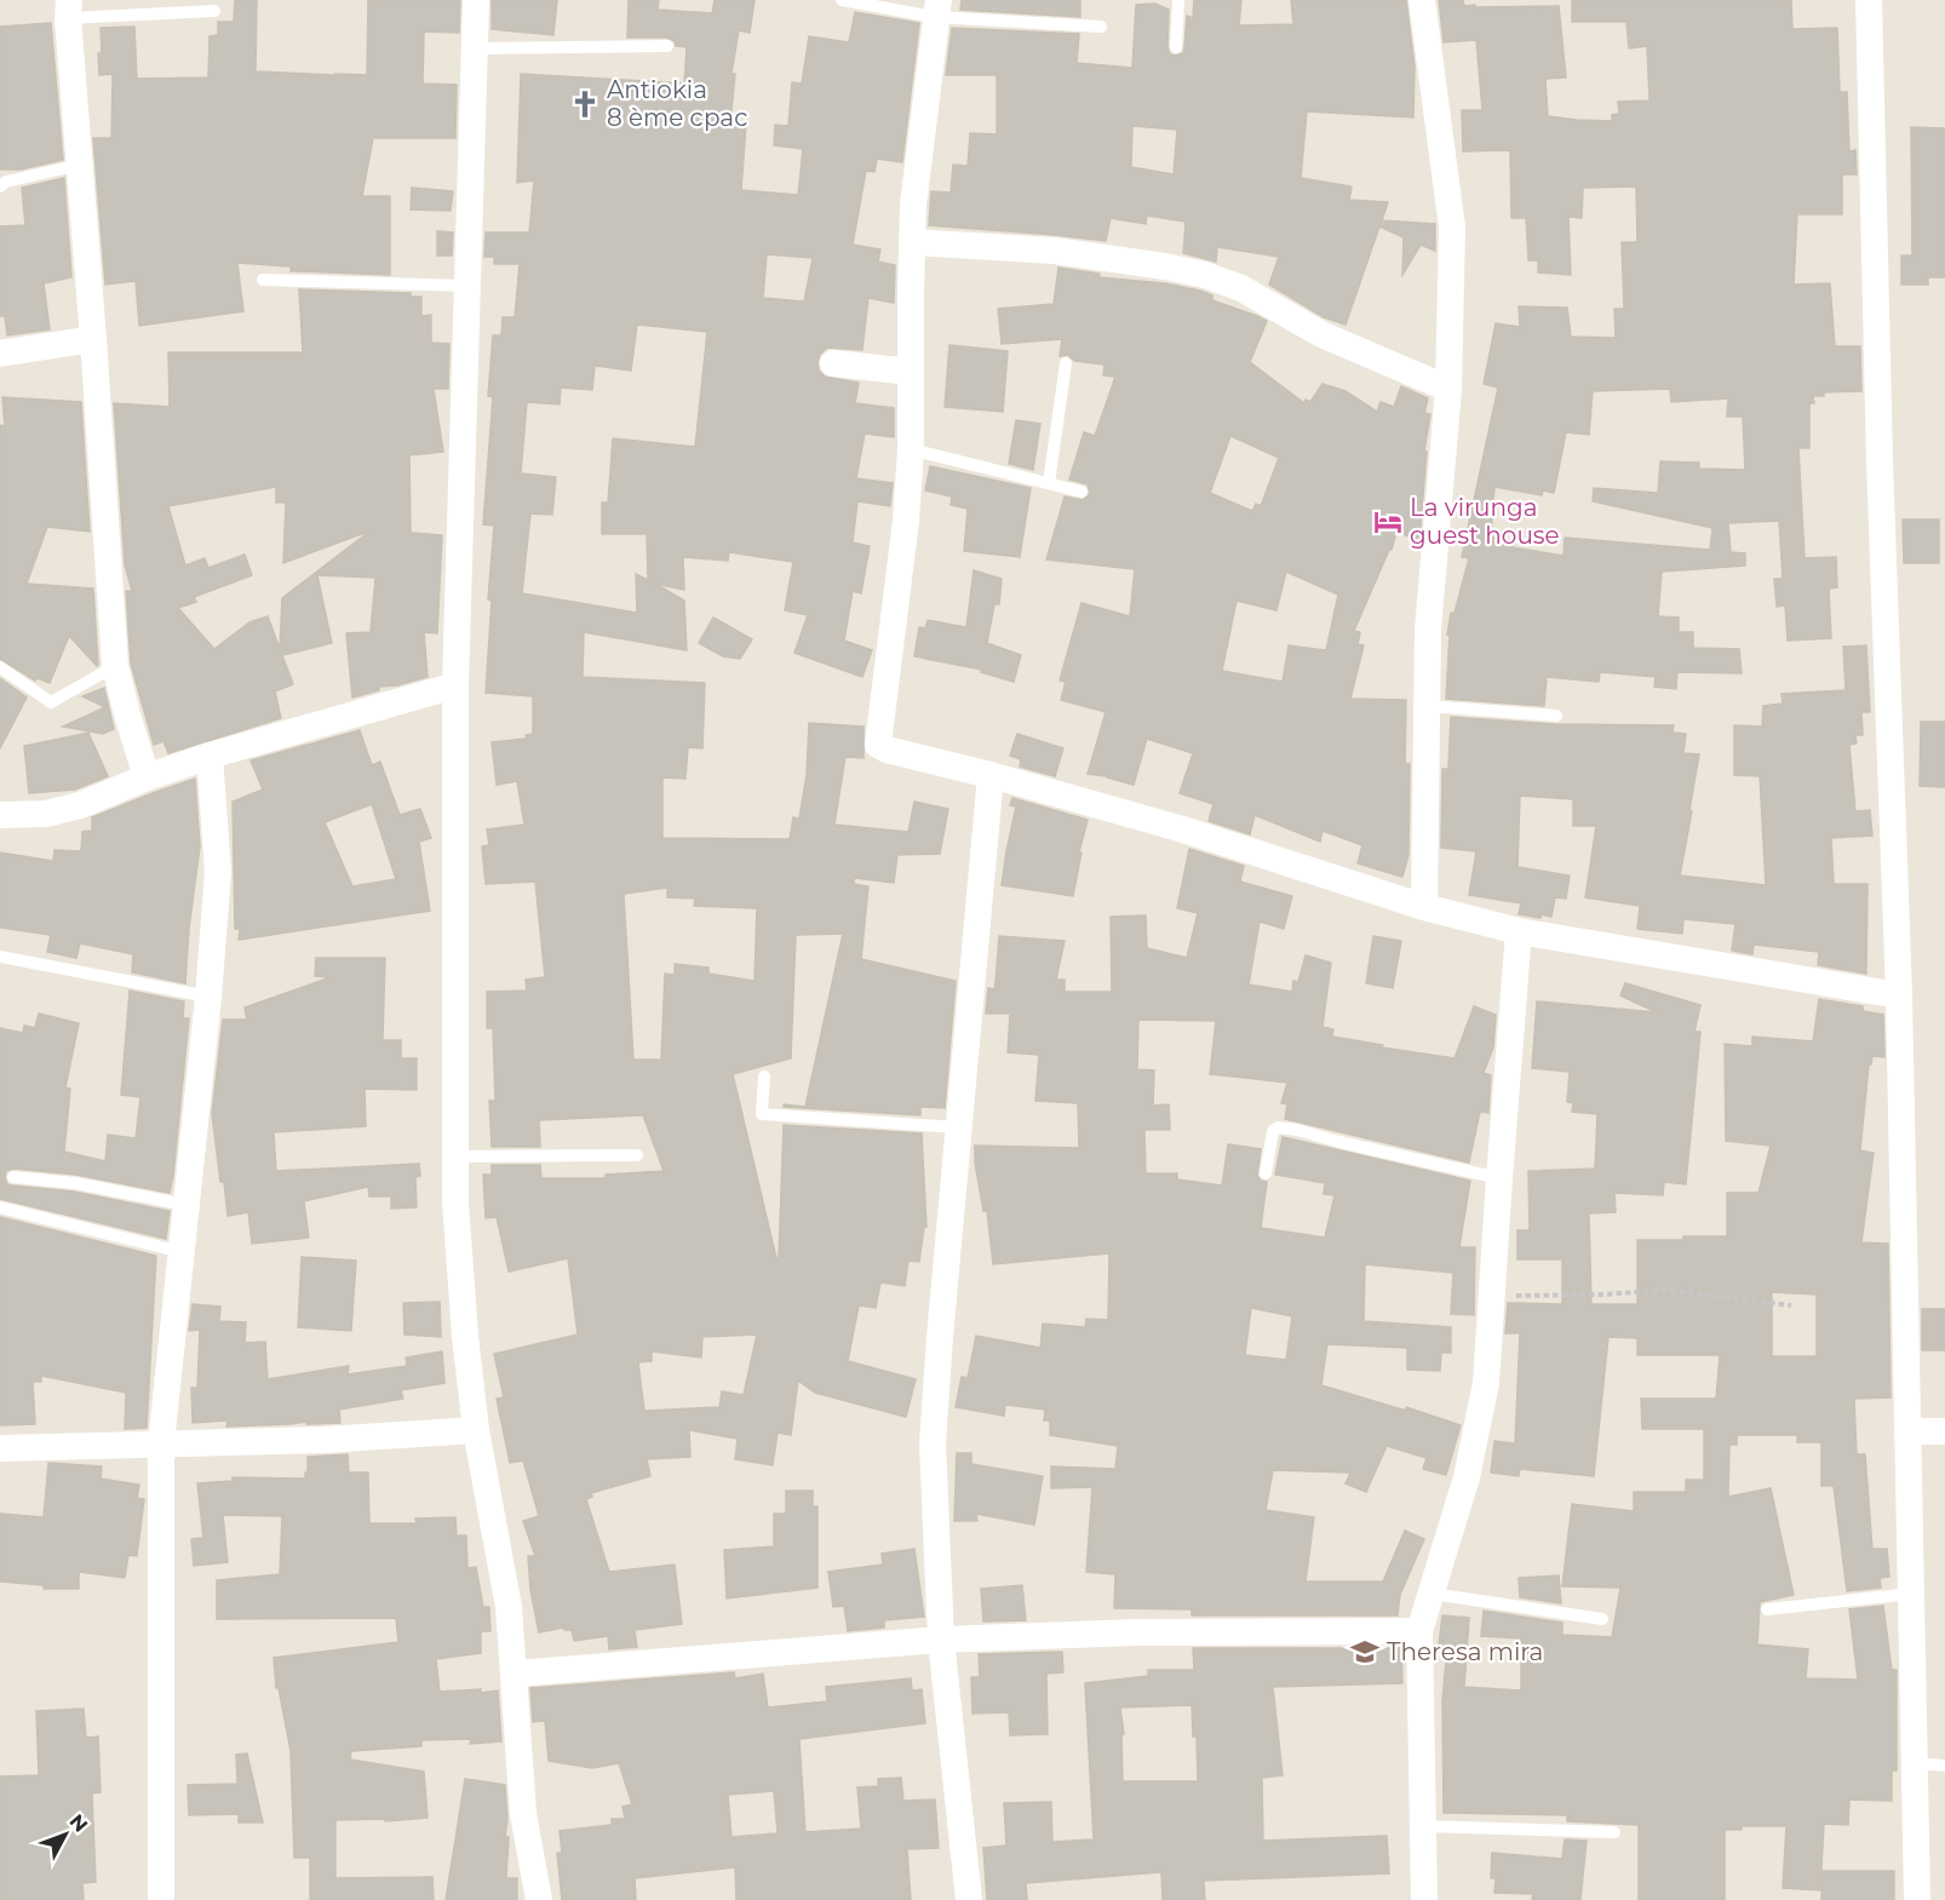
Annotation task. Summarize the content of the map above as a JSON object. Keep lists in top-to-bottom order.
{
  "places": {
    "church": ["Antiokia 8 ème cpac"],
    "hotel": ["La virunga guest house"],
    "school or university": ["Theresa mira"]
  },
  "north": "top right"
}
